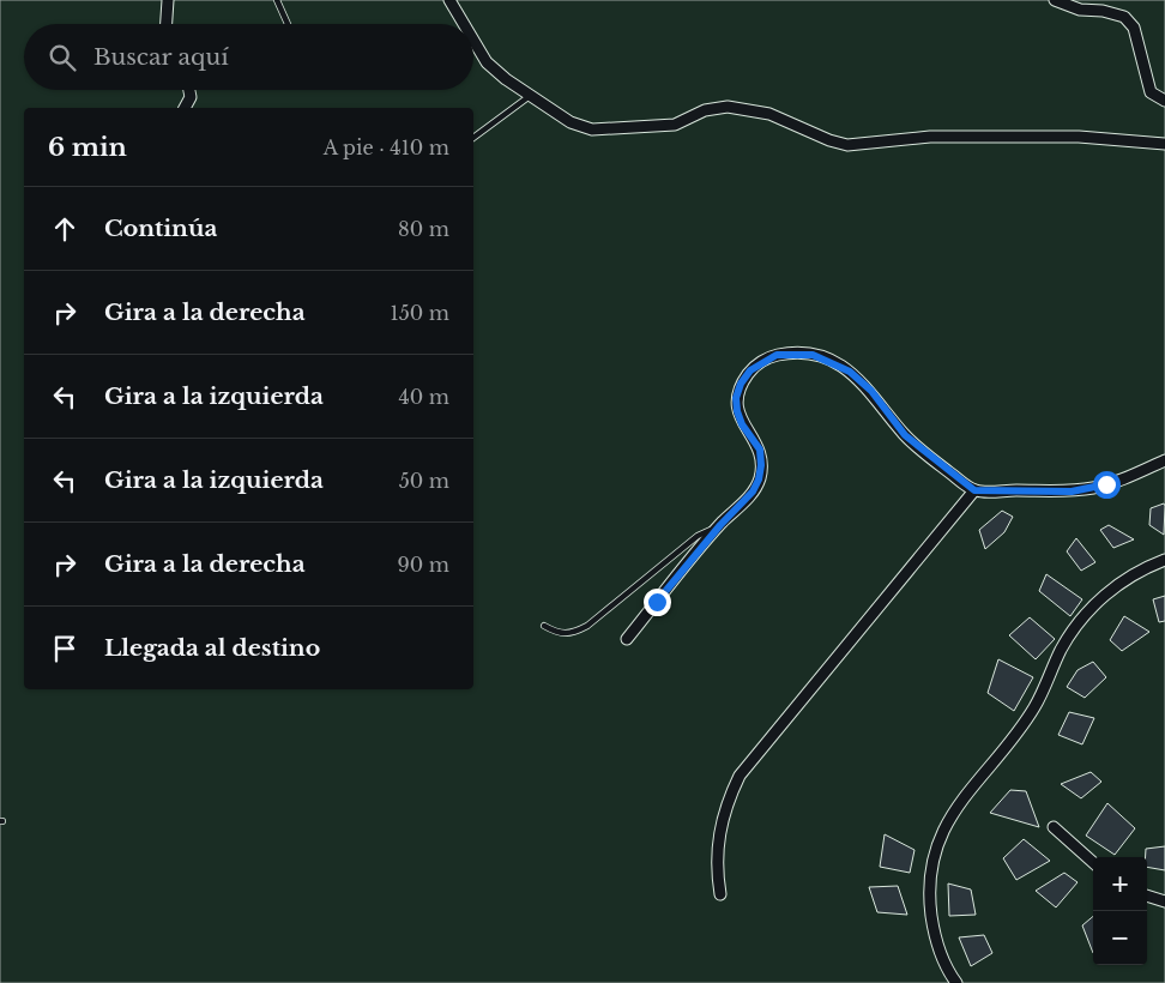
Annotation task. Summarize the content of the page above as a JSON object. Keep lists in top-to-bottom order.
{
  "page": {
    "search": "Buscar aquí",
    "heading": ["6 min", "A pie · 410 m"],
    "list": [
      ["Continúa", "80 m"],
      ["Gira a la derecha", "150 m"],
      ["Gira a la izquierda", "40 m"],
      ["Gira a la izquierda", "50 m"],
      ["Gira a la derecha", "90 m"],
      "Llegada al destino"
    ],
    "map_buttons": ["+", "−"]
  }
}
